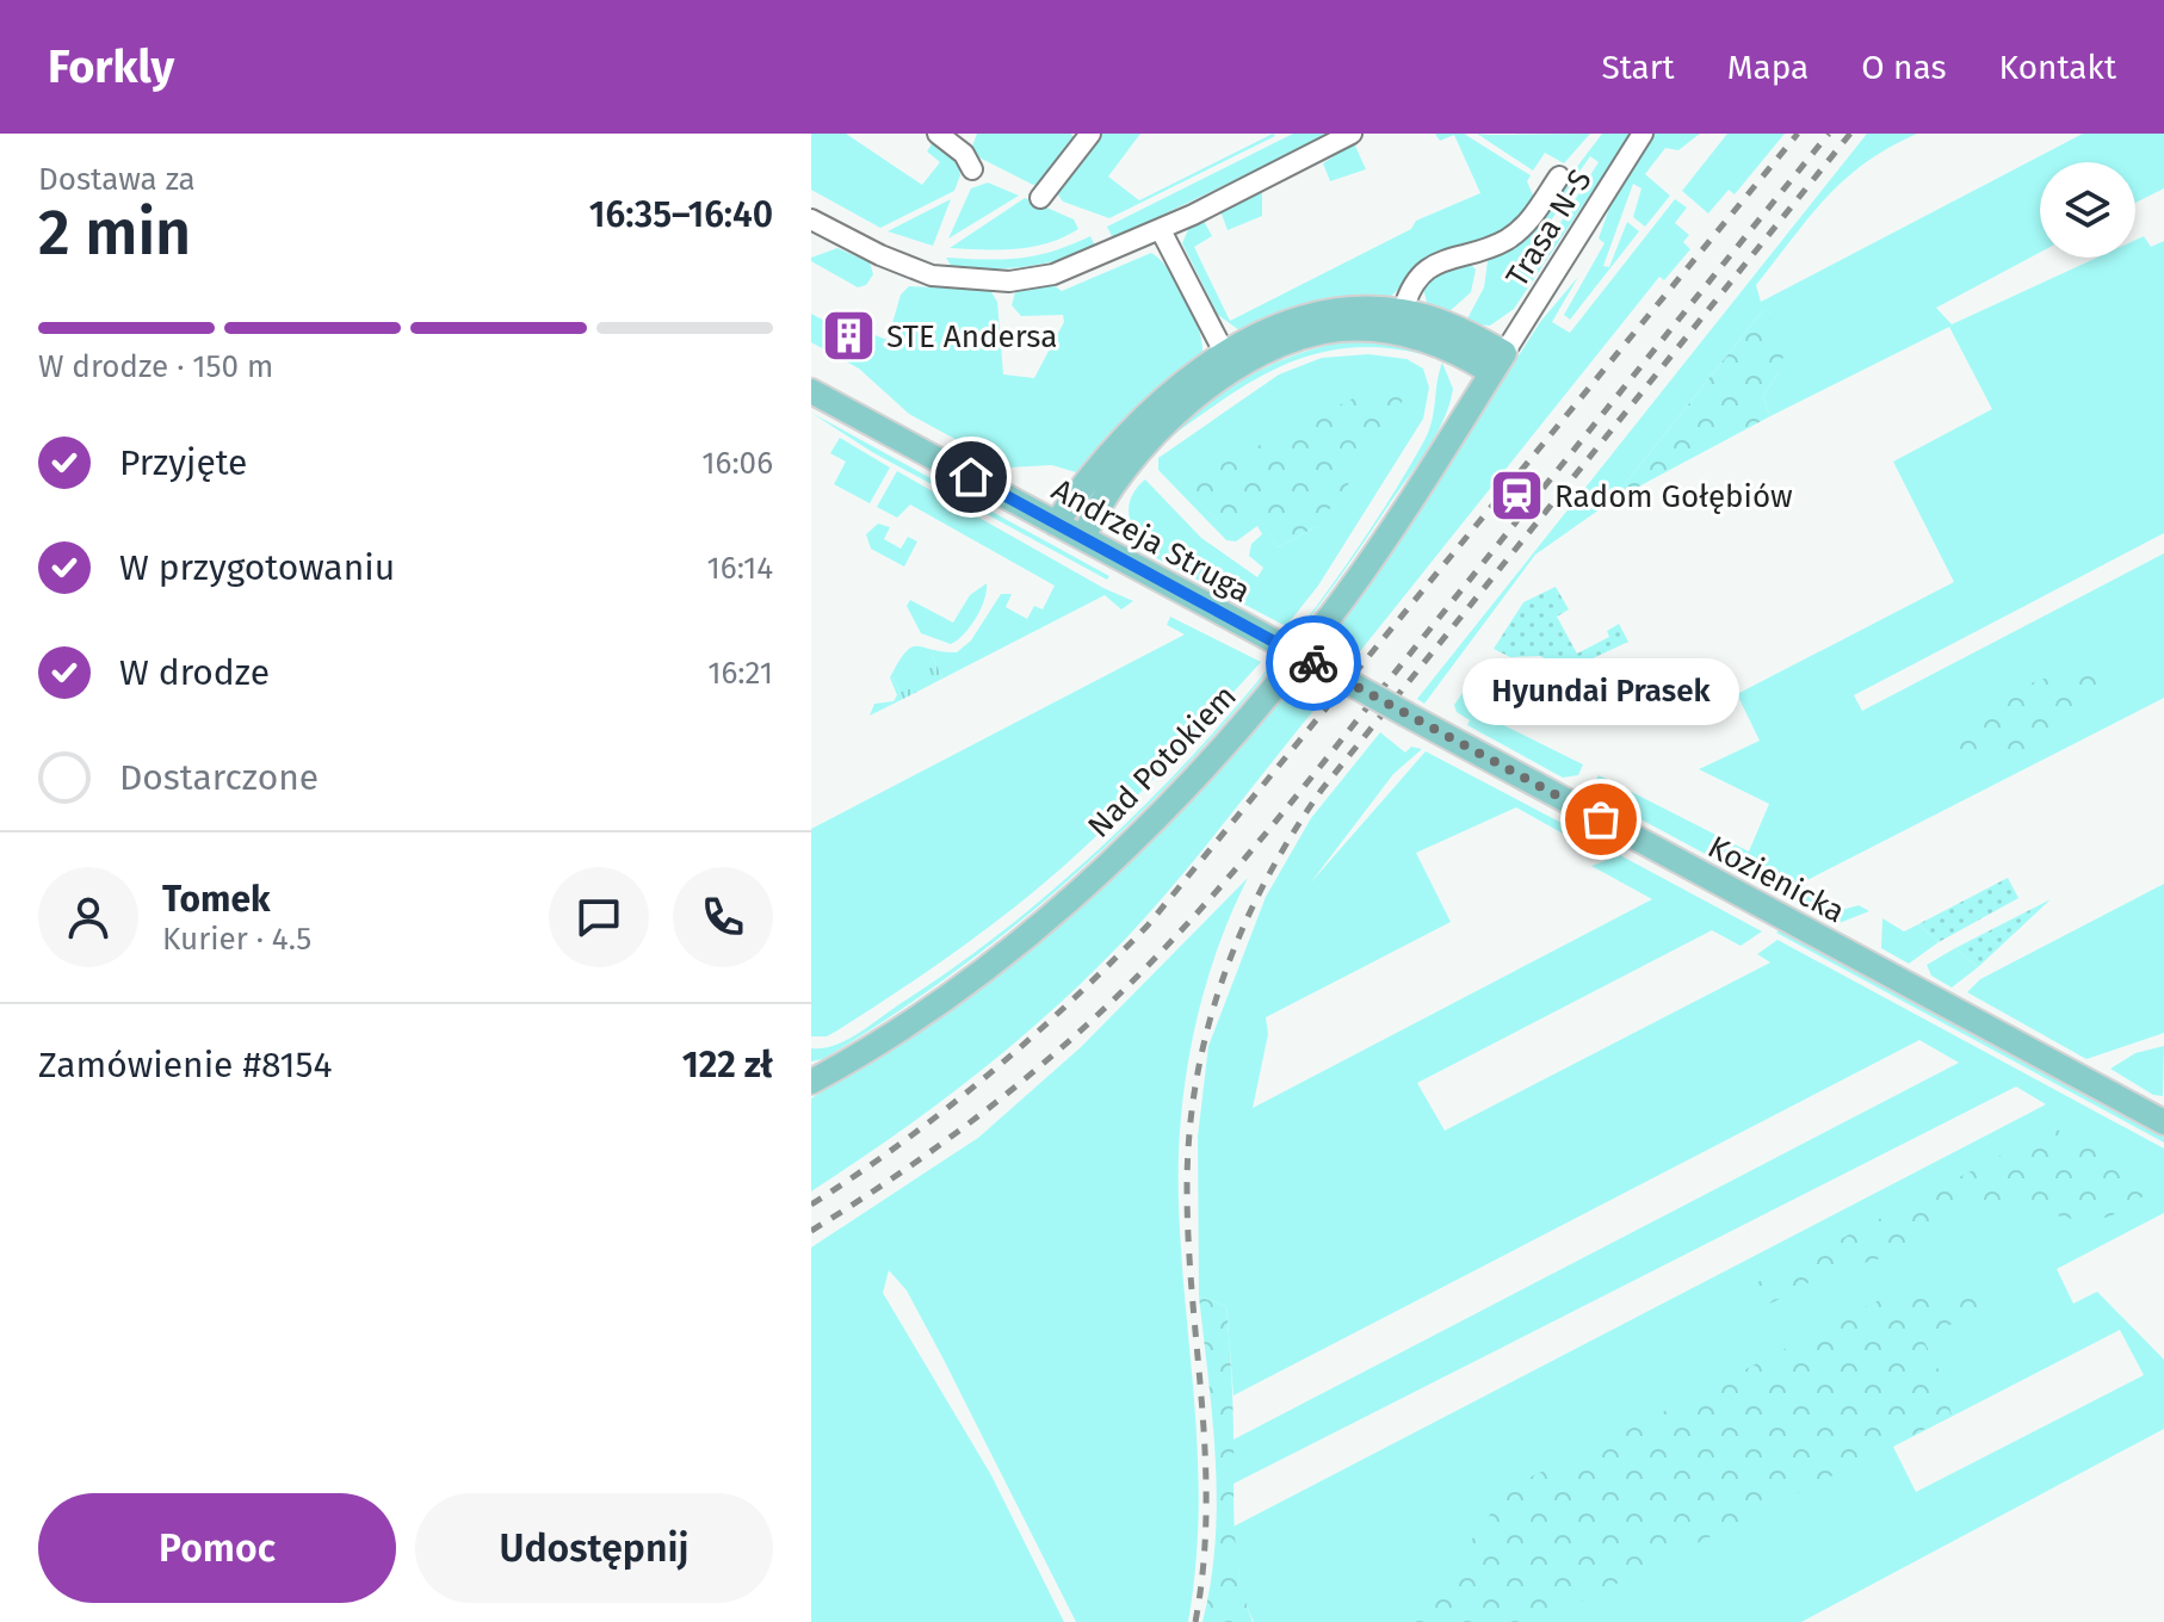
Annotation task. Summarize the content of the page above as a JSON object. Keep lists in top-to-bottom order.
{
  "streets": {
    "main road": ["Andrzeja Struga", "Nad Potokiem", "Kozienicka"],
    "street": ["Trasa N-S"]
  },
  "crossings": [
    ["Trasa N-S", "Nad Potokiem"],
    ["Andrzeja Struga", "Kozienicka"]
  ],
  "places": {
    "building": ["STE Andersa"],
    "station": ["Radom Gołębiów"],
    "other": ["Hyundai Prasek"]
  },
  "page": {
    "header": "Forkly",
    "nav": [
      "Start",
      "Mapa",
      "O nas",
      "Kontakt"
    ],
    "heading": ["2 min", "Dostawa za", "16:35–16:40"],
    "panel": [
      "Tomek",
      "Kurier · 4.5",
      "Zamówienie #8154",
      "122 zł"
    ],
    "bar": "W drodze · 150 m",
    "list": [
      ["Przyjęte", "16:06"],
      ["W przygotowaniu", "16:14"],
      ["W drodze", "16:21"],
      "Dostarczone"
    ],
    "bubble": "Hyundai Prasek",
    "buttons": ["Pomoc", "Udostępnij"]
  }
}
